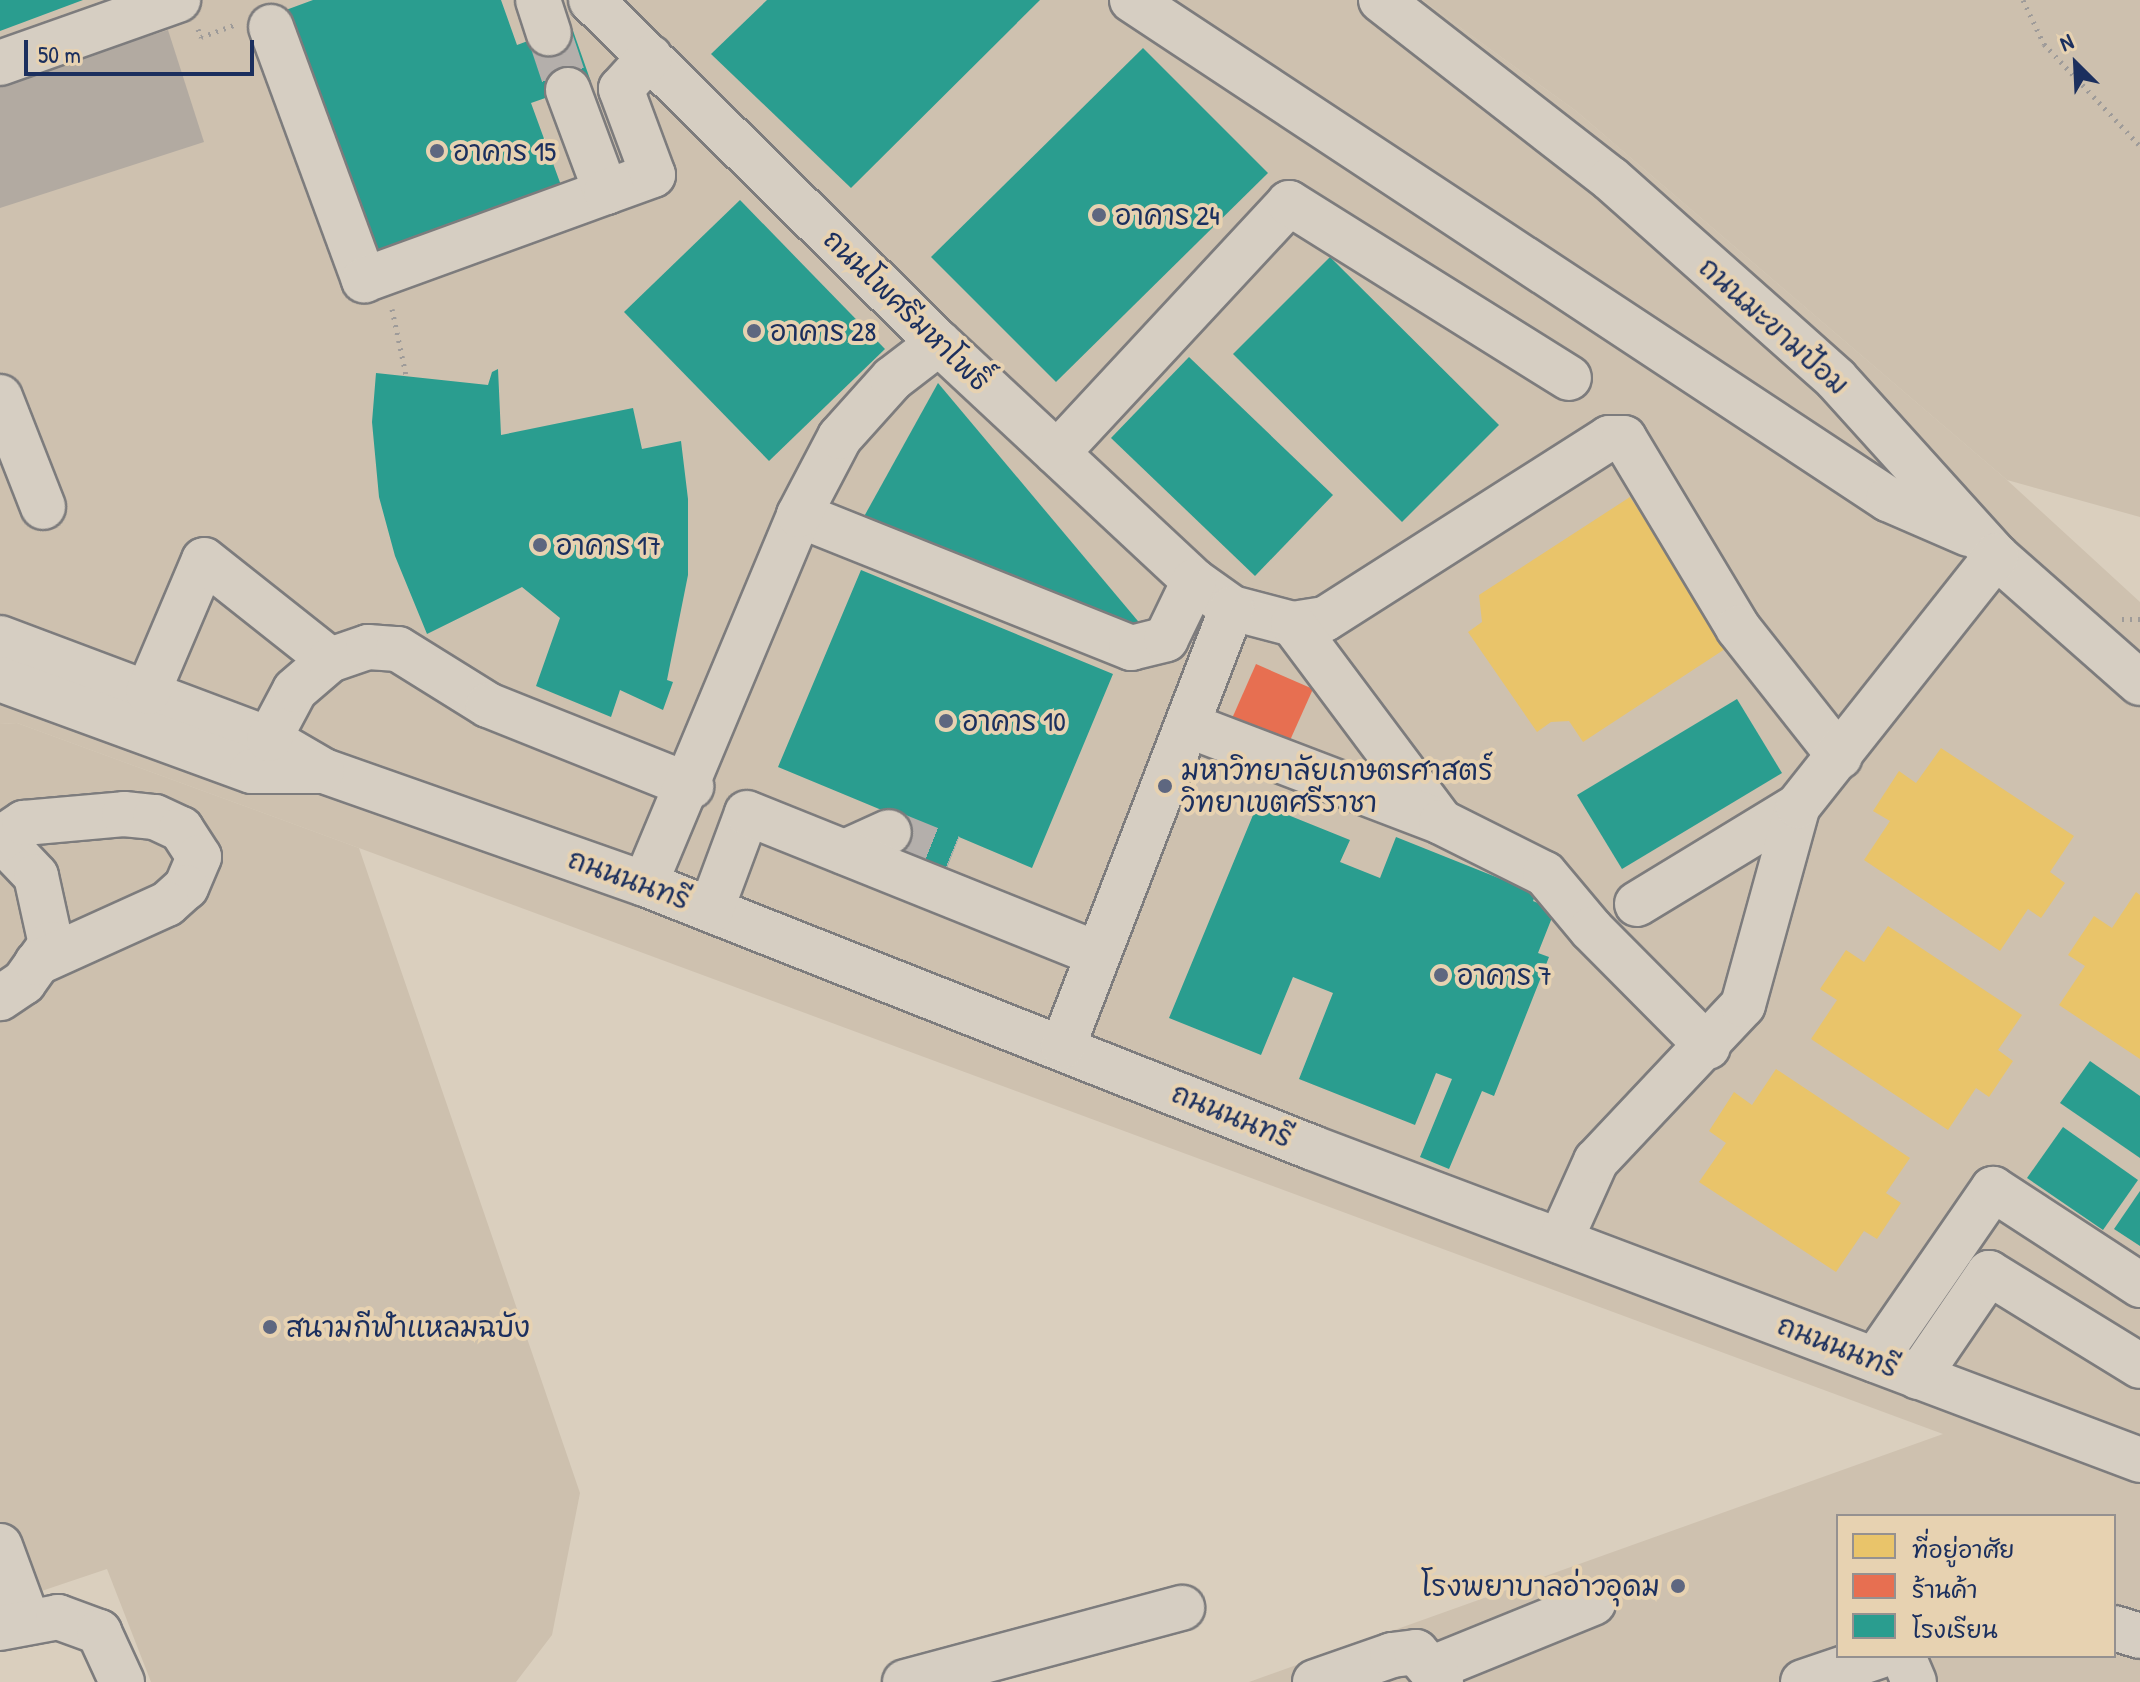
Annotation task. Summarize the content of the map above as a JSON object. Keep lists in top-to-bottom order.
{
  "streets": {
    "street": ["ถนนโพศรีมหาโพธิ์", "ถนนมะขามป้อม", "ถนนนนทรี"]
  },
  "places": [
    "อาคาร 15",
    "อาคาร 24",
    "อาคาร 28",
    "อาคาร 17",
    "อาคาร 10",
    "มหาวิทยาลัยเกษตรศาสตร์ วิทยาเขตศรีราชา",
    "อาคาร 7",
    "สนามกีฬาแหลมฉบัง",
    "โรงพยาบาลอ่าวอุดม"
  ],
  "legend": ["ที่อยู่อาศัย", "ร้านค้า", "โรงเรียน"],
  "scale_bar": "50 m",
  "north": "top left"
}
